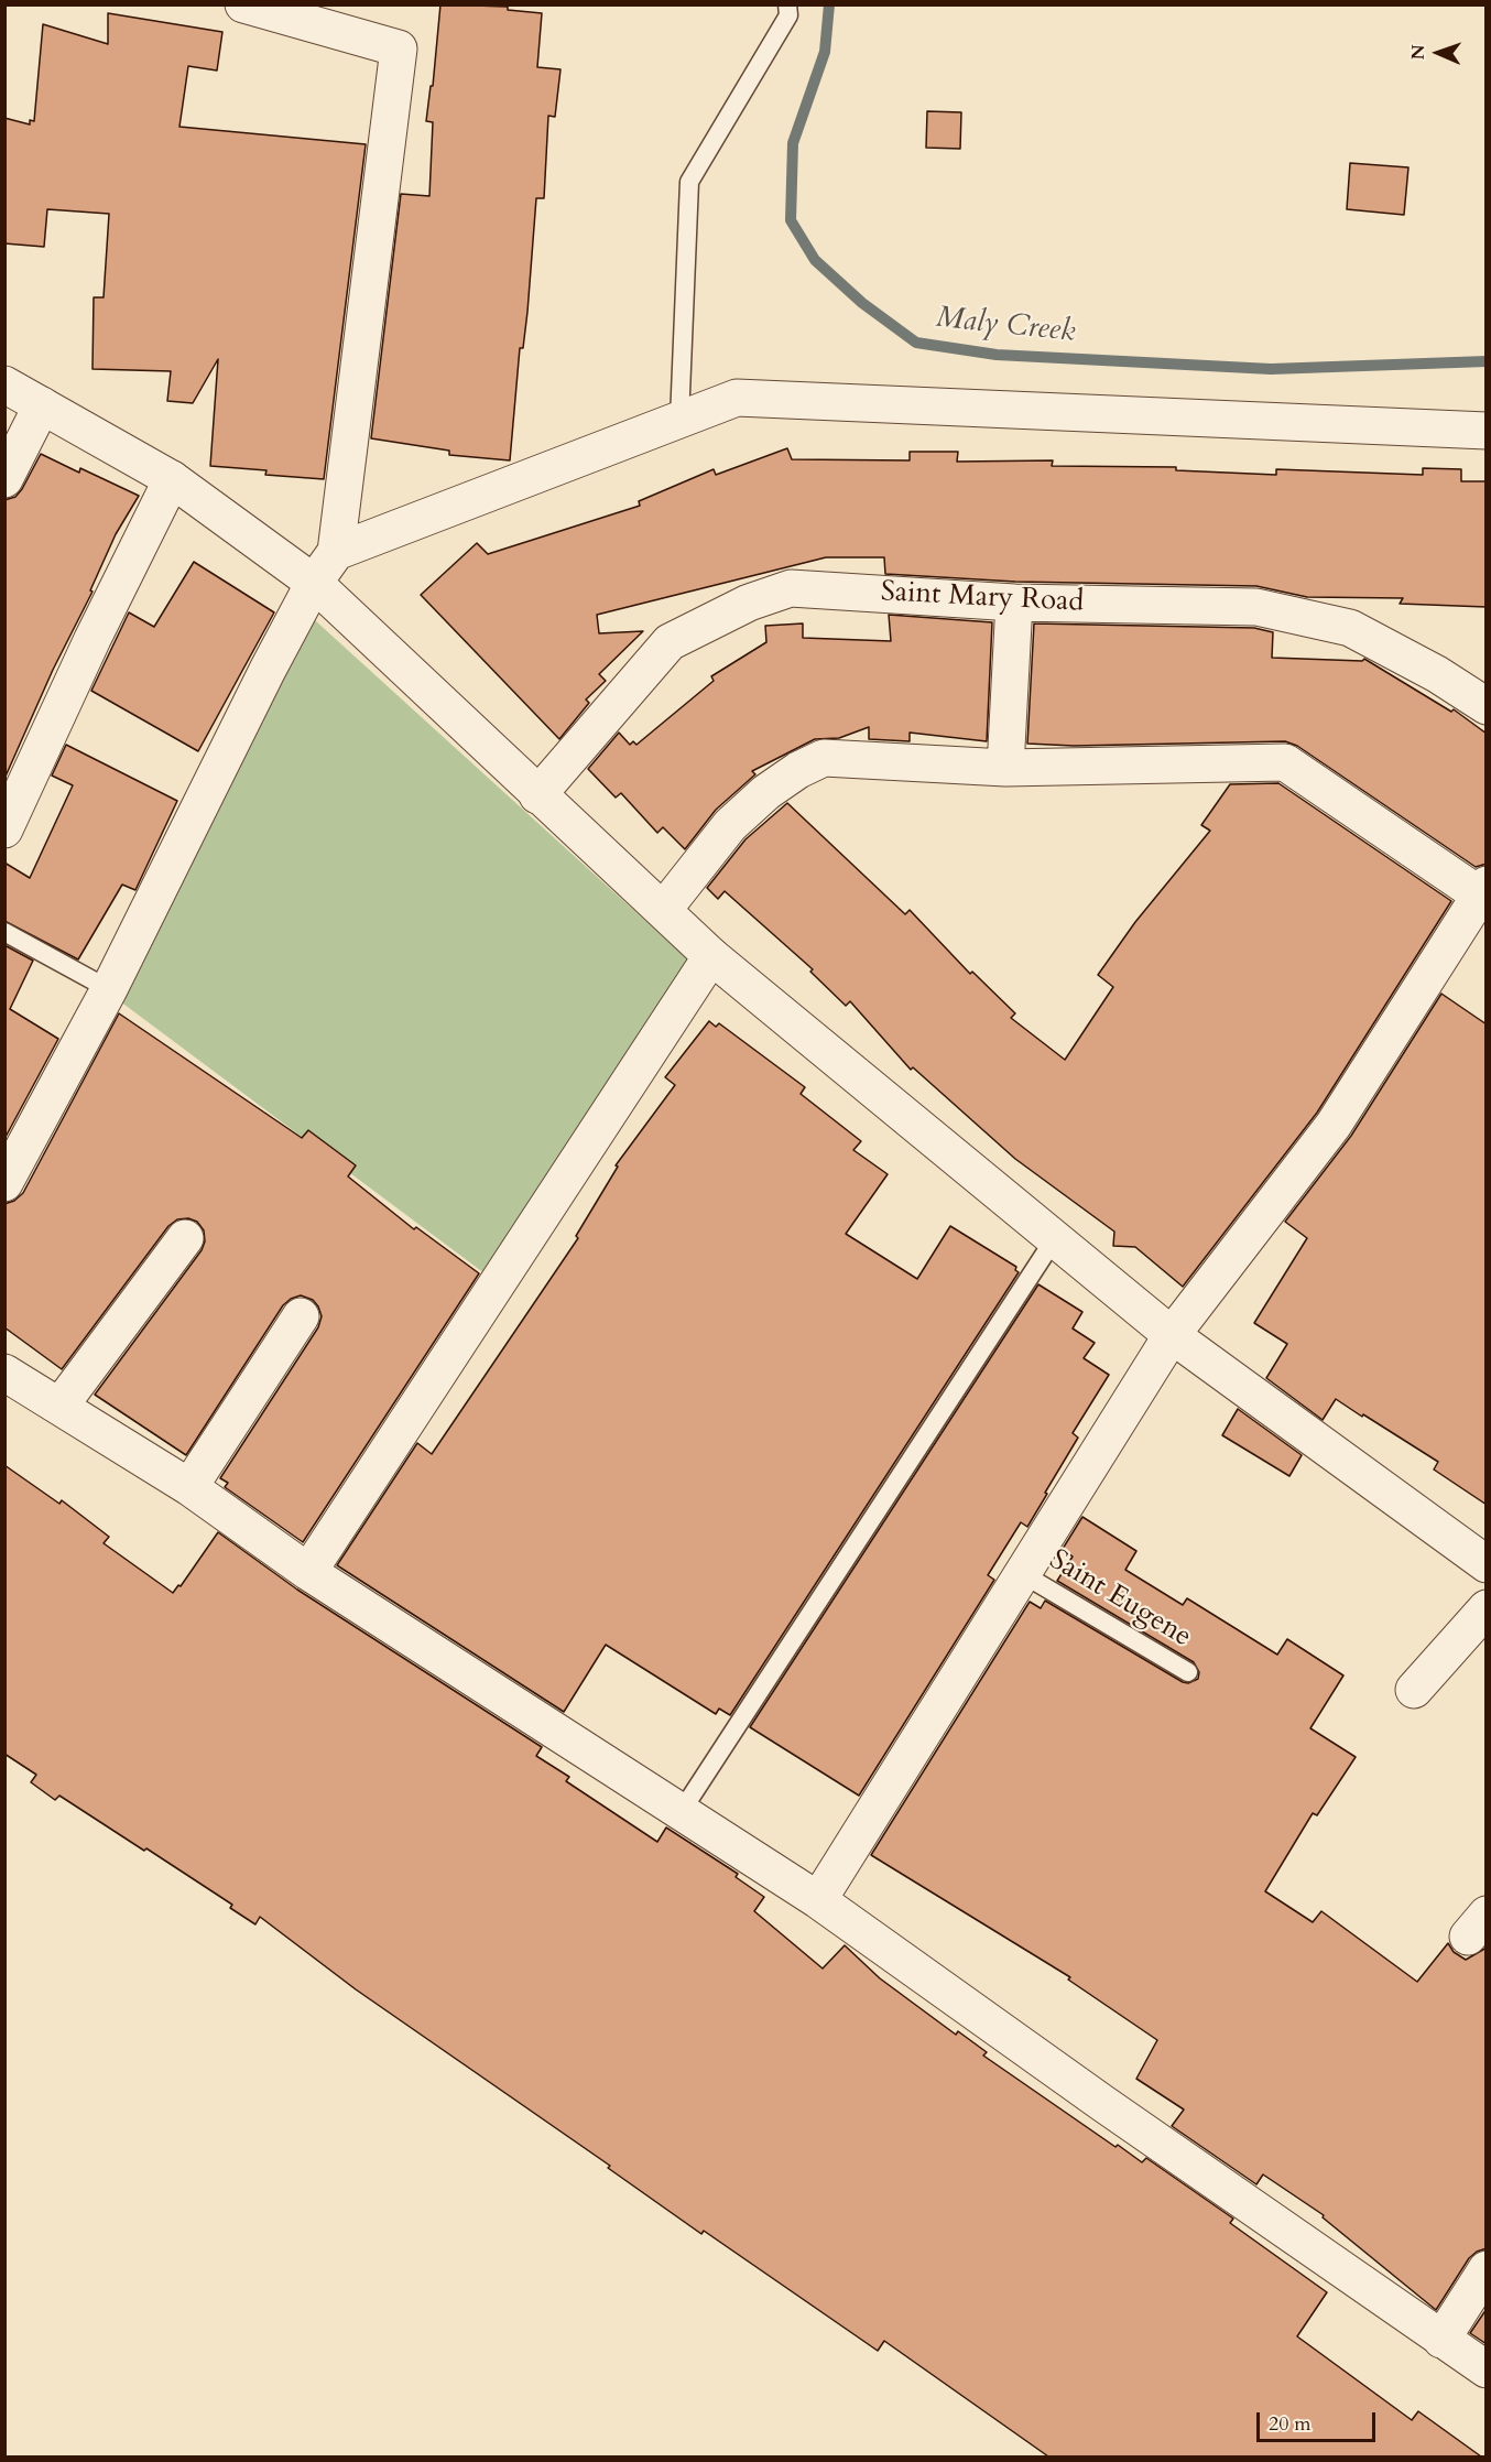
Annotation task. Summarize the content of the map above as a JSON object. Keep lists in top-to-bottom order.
{
  "streets": {
    "street": ["Saint Mary Road"],
    "lane": ["Saint Eugene"]
  },
  "water": ["Maly Creek"],
  "scale_bar": "20 m",
  "north": "left"
}
